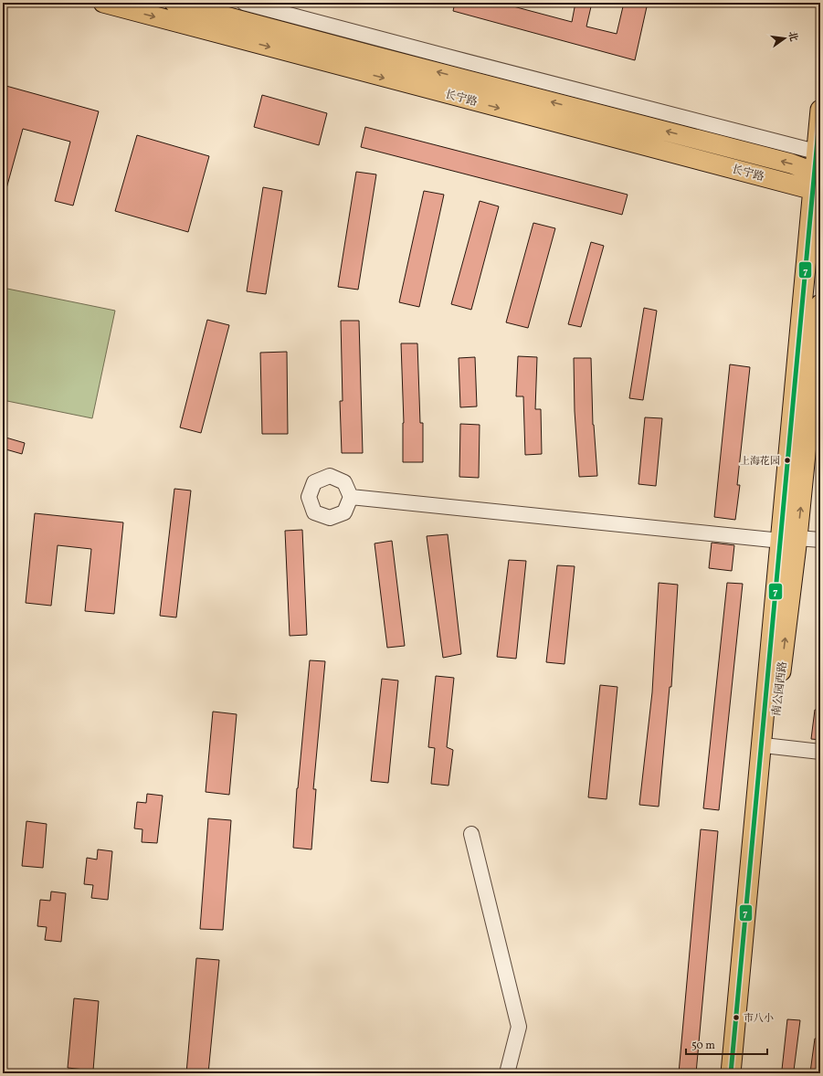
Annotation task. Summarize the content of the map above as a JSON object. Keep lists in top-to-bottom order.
{
  "streets": {
    "main road": ["长宁路", "南公园西路"]
  },
  "crossings": [
    ["长宁路", "南公园西路"]
  ],
  "places": ["上海花园", "市八小"],
  "lines": ["transit line 7"],
  "scale_bar": "50 m",
  "north": "right"
}
